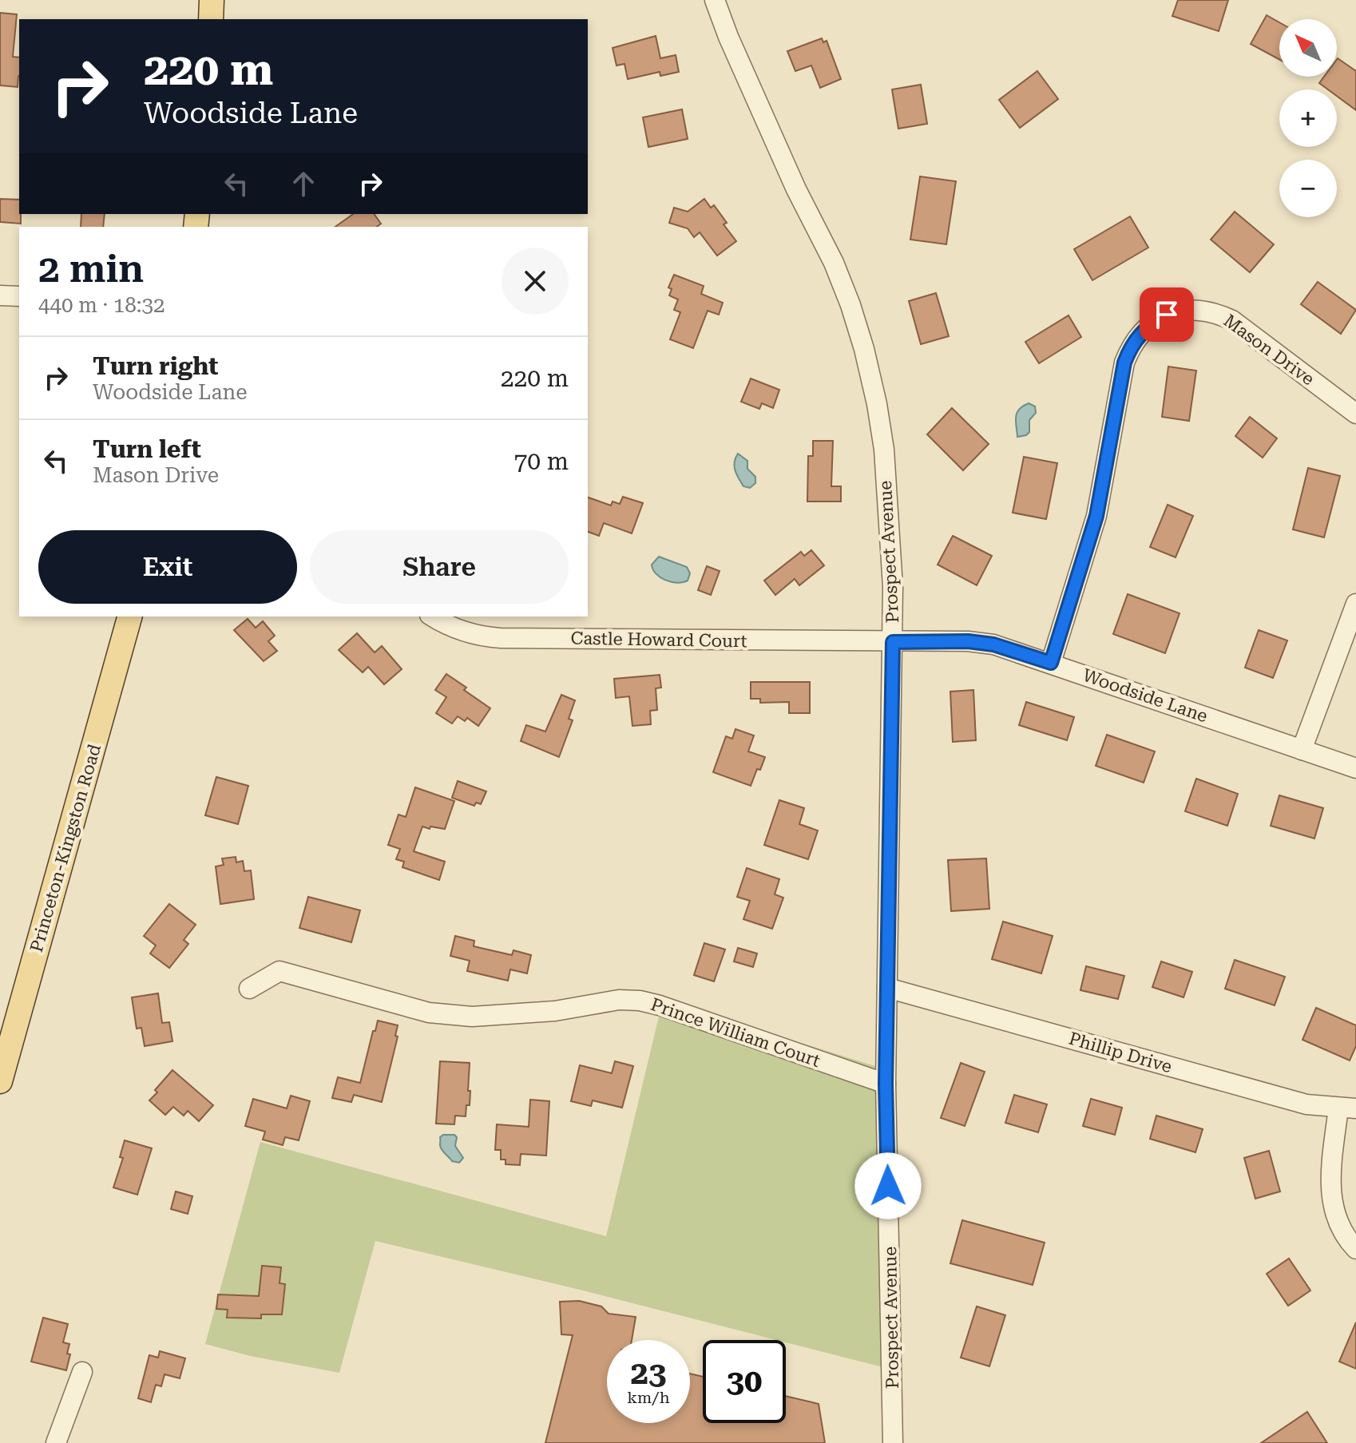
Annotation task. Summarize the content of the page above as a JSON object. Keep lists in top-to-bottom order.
{
  "streets": {
    "main road": ["Princeton-Kingston Road"],
    "street": [
      "Mason Drive",
      "Prospect Avenue",
      "Castle Howard Court",
      "Woodside Lane",
      "Prince William Court",
      "Phillip Drive"
    ]
  },
  "crossings": [
    ["Mason Drive", "Woodside Lane"],
    ["Prospect Avenue", "Castle Howard Court"],
    ["Prospect Avenue", "Woodside Lane"],
    ["Prospect Avenue", "Prince William Court"],
    ["Prospect Avenue", "Phillip Drive"],
    ["Castle Howard Court", "Woodside Lane"]
  ],
  "north": "top left",
  "page": {
    "map_buttons": ["+", "−"],
    "turn": ["220 m", "Woodside Lane"],
    "heading": ["2 min", "440 m · 18:32"],
    "list": [
      {
        "name": "Turn right",
        "note": "Woodside Lane",
        "value": "220 m"
      },
      {
        "name": "Turn left",
        "note": "Mason Drive",
        "value": "70 m"
      }
    ],
    "buttons": ["Exit", "Share"],
    "speed": "23 km/h",
    "limit": "30"
  }
}
